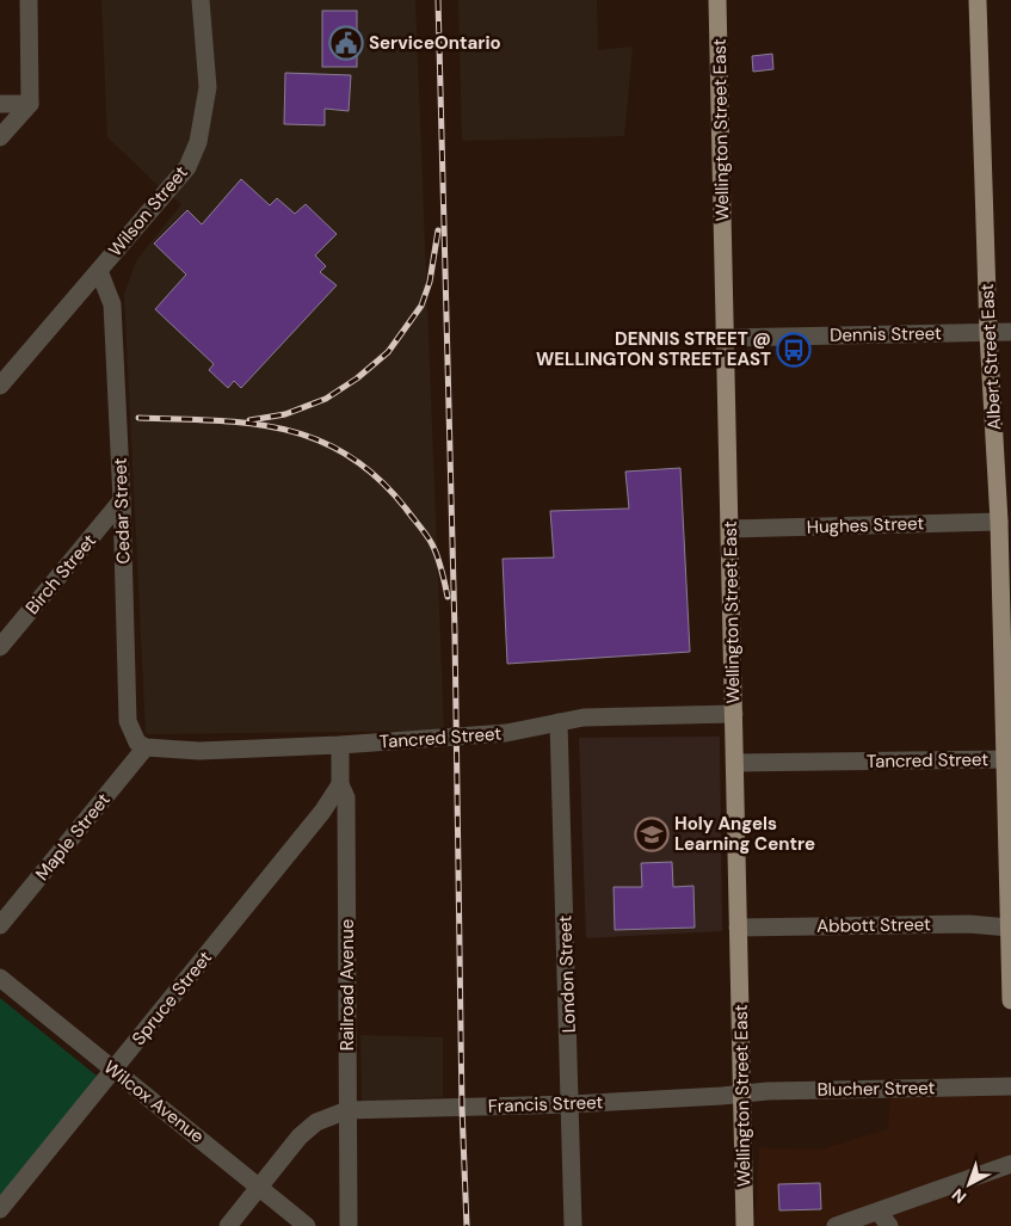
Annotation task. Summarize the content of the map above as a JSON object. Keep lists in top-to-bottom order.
{
  "streets": {
    "main road": ["Wellington Street East", "Albert Street East"],
    "street": [
      "Wilson Street",
      "Dennis Street",
      "Cedar Street",
      "Hughes Street",
      "Birch Street",
      "Tancred Street",
      "Maple Street",
      "Abbott Street",
      "London Street",
      "Railroad Avenue",
      "Spruce Street",
      "Blucher Street",
      "Wilcox Avenue",
      "Francis Street"
    ]
  },
  "crossings": [
    ["Wellington Street East", "Dennis Street"],
    ["Wellington Street East", "Hughes Street"],
    ["Wellington Street East", "Tancred Street"],
    ["Wellington Street East", "Abbott Street"],
    ["Wellington Street East", "Blucher Street"],
    ["Wellington Street East", "Francis Street"],
    ["Wilson Street", "Cedar Street"],
    ["Dennis Street", "Albert Street East"],
    ["Albert Street East", "Hughes Street"],
    ["Albert Street East", "Tancred Street"],
    ["Albert Street East", "Abbott Street"],
    ["Cedar Street", "Birch Street"],
    ["Cedar Street", "Tancred Street"],
    ["Cedar Street", "Maple Street"],
    ["Tancred Street", "Maple Street"],
    ["Tancred Street", "London Street"],
    ["Tancred Street", "Railroad Avenue"],
    ["London Street", "Francis Street"],
    ["Railroad Avenue", "Spruce Street"],
    ["Railroad Avenue", "Francis Street"],
    ["Spruce Street", "Wilcox Avenue"],
    ["Blucher Street", "Francis Street"],
    ["Wilcox Avenue", "Francis Street"]
  ],
  "places": {
    "public building": ["ServiceOntario"],
    "bus stop": ["DENNIS STREET @ WELLINGTON STREET EAST"],
    "school or university": ["Holy Angels Learning Centre"]
  },
  "north": "bottom left"
}
